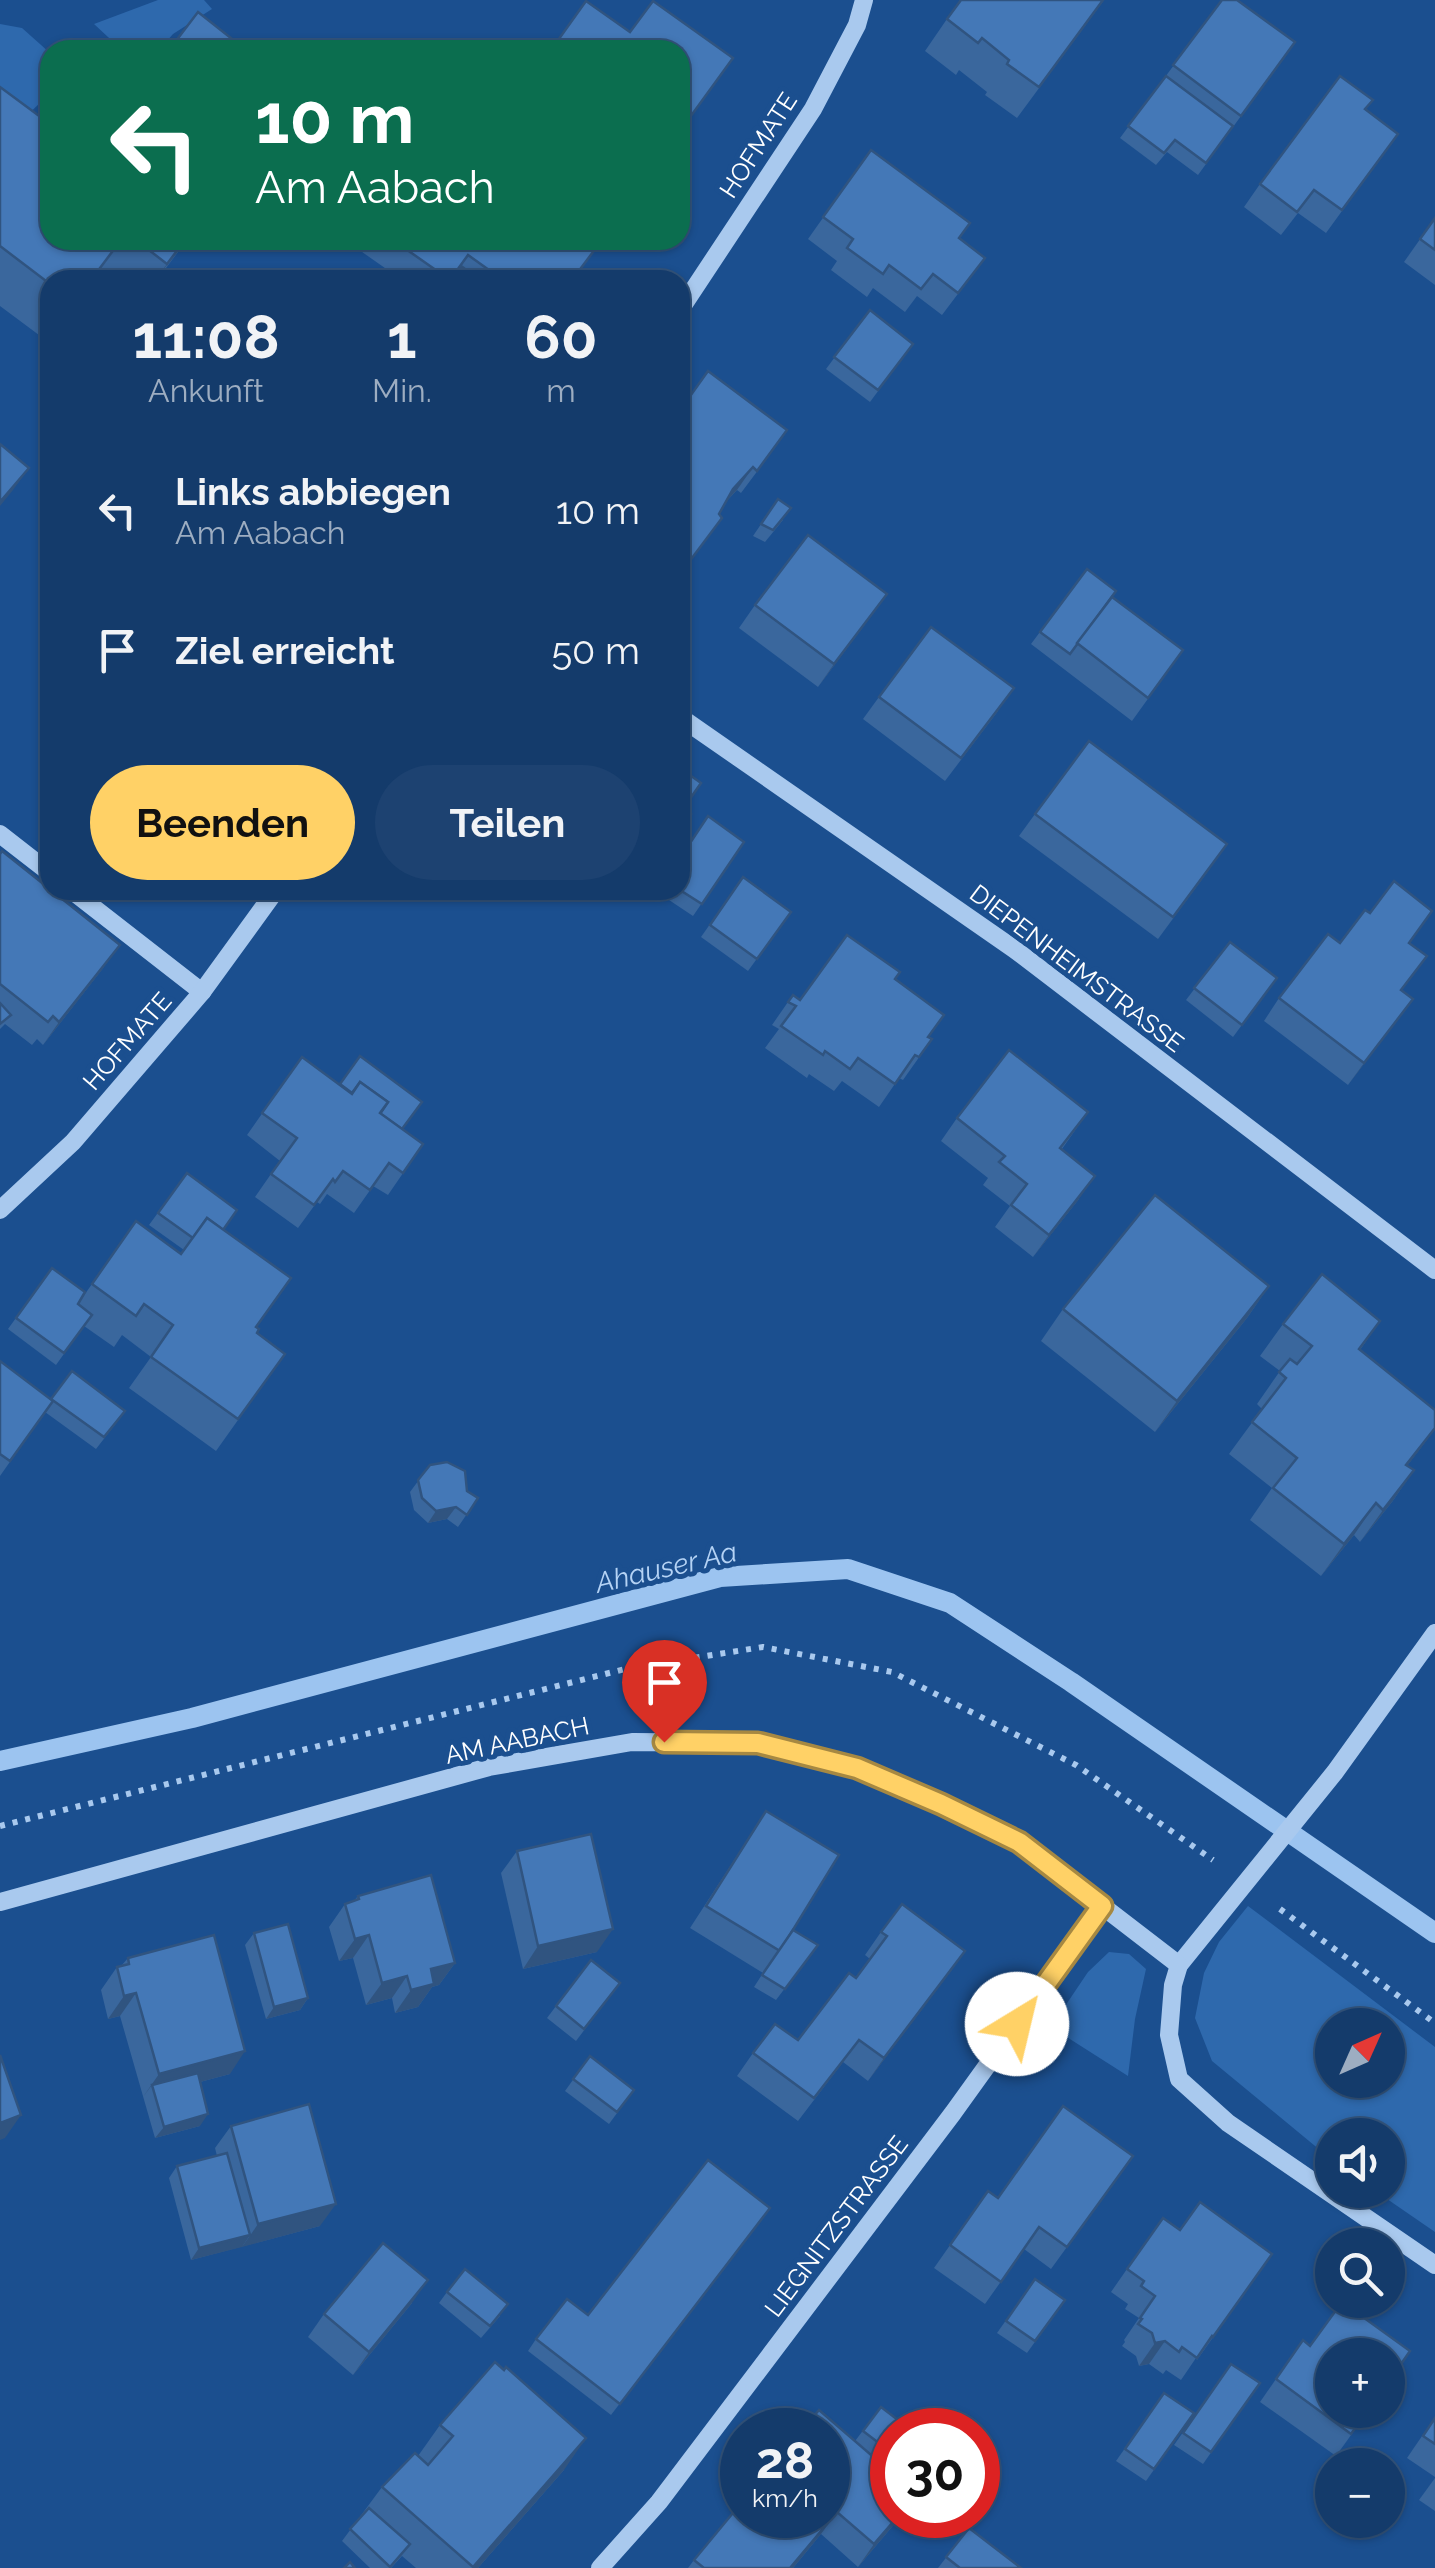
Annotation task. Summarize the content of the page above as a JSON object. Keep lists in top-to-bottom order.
{
  "streets": {
    "street": [
      "HOFMATE",
      "DIEPENHEIMSTRASSE",
      "AM AABACH",
      "LIEGNITZSTRASSE"
    ]
  },
  "crossings": [
    ["AM AABACH", "LIEGNITZSTRASSE"]
  ],
  "water": ["Ahauser Aa"],
  "north": "top right",
  "page": {
    "turn": ["10 m", "Am Aabach"],
    "eta": [
      "11:08",
      "Ankunft",
      "1",
      "Min.",
      "60",
      "m"
    ],
    "list": [
      {
        "name": "Links abbiegen",
        "note": "Am Aabach",
        "value": "10 m"
      },
      {
        "name": "Ziel erreicht",
        "value": "50 m"
      }
    ],
    "buttons": ["Beenden", "Teilen"],
    "map_buttons": ["+", "−"],
    "speed": "28 km/h",
    "limit": "30"
  }
}
